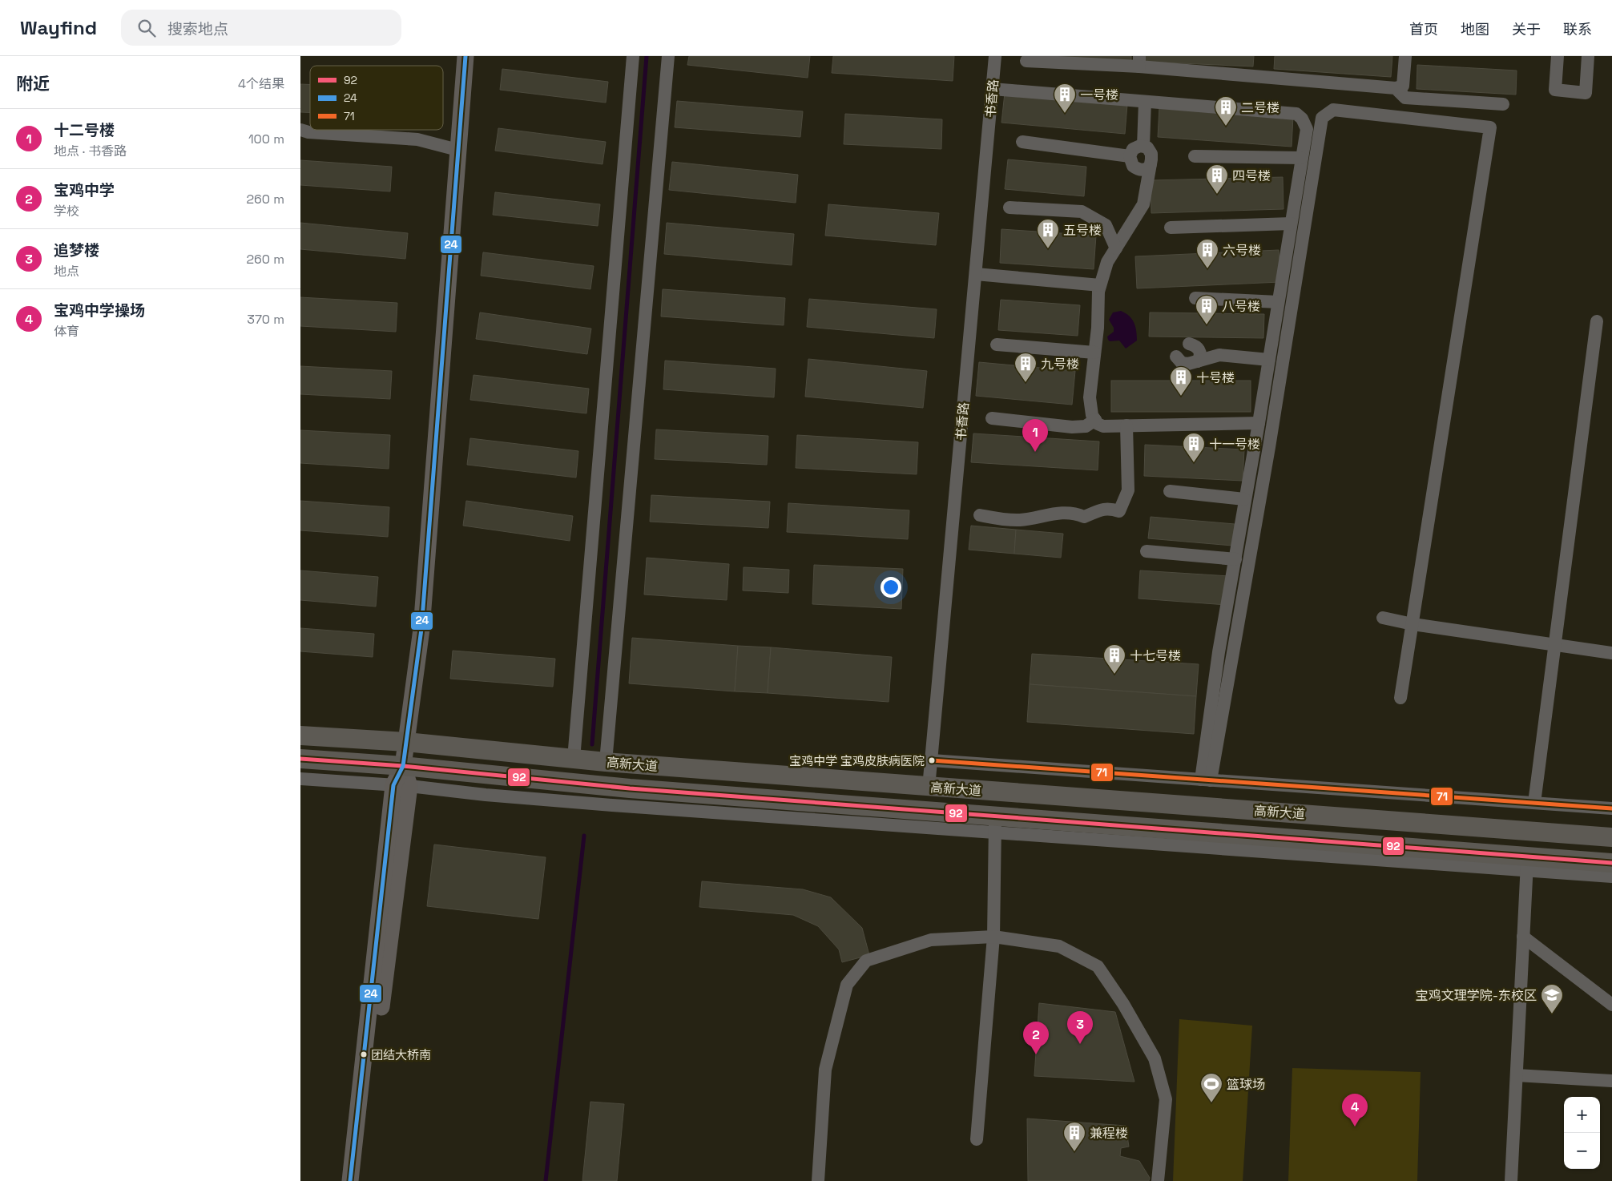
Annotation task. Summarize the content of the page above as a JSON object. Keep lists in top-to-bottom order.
{
  "streets": {
    "highway": ["高新大道"],
    "street": ["书香路"]
  },
  "crossings": [
    ["书香路", "高新大道"]
  ],
  "places": {
    "building": [
      "一号楼",
      "二号楼",
      "四号楼",
      "五号楼",
      "六号楼",
      "八号楼",
      "九号楼",
      "十号楼",
      "十一号楼",
      "十七号楼",
      "兼程楼"
    ],
    "other": ["宝鸡中学 宝鸡皮肤病医院", "团结大桥南"],
    "school or university": ["宝鸡文理学院-东校区"],
    "sports": ["篮球场"]
  },
  "lines": ["transit line 24", "transit line 92", "transit line 71"],
  "legend": ["92", "24", "71"],
  "page": {
    "header": "Wayfind",
    "search": "搜索地点",
    "nav": [
      "首页",
      "地图",
      "关于",
      "联系"
    ],
    "heading": ["附近", "4个结果"],
    "list": [
      {
        "mark": "1",
        "name": "十二号楼",
        "note": "地点 · 书香路",
        "value": "100 m"
      },
      {
        "mark": "2",
        "name": "宝鸡中学",
        "note": "学校",
        "value": "260 m"
      },
      {
        "mark": "3",
        "name": "追梦楼",
        "note": "地点",
        "value": "260 m"
      },
      {
        "mark": "4",
        "name": "宝鸡中学操场",
        "note": "体育",
        "value": "370 m"
      }
    ],
    "pins": [
      "1",
      "3",
      "2",
      "4"
    ],
    "map_buttons": ["+", "−"]
  }
}
